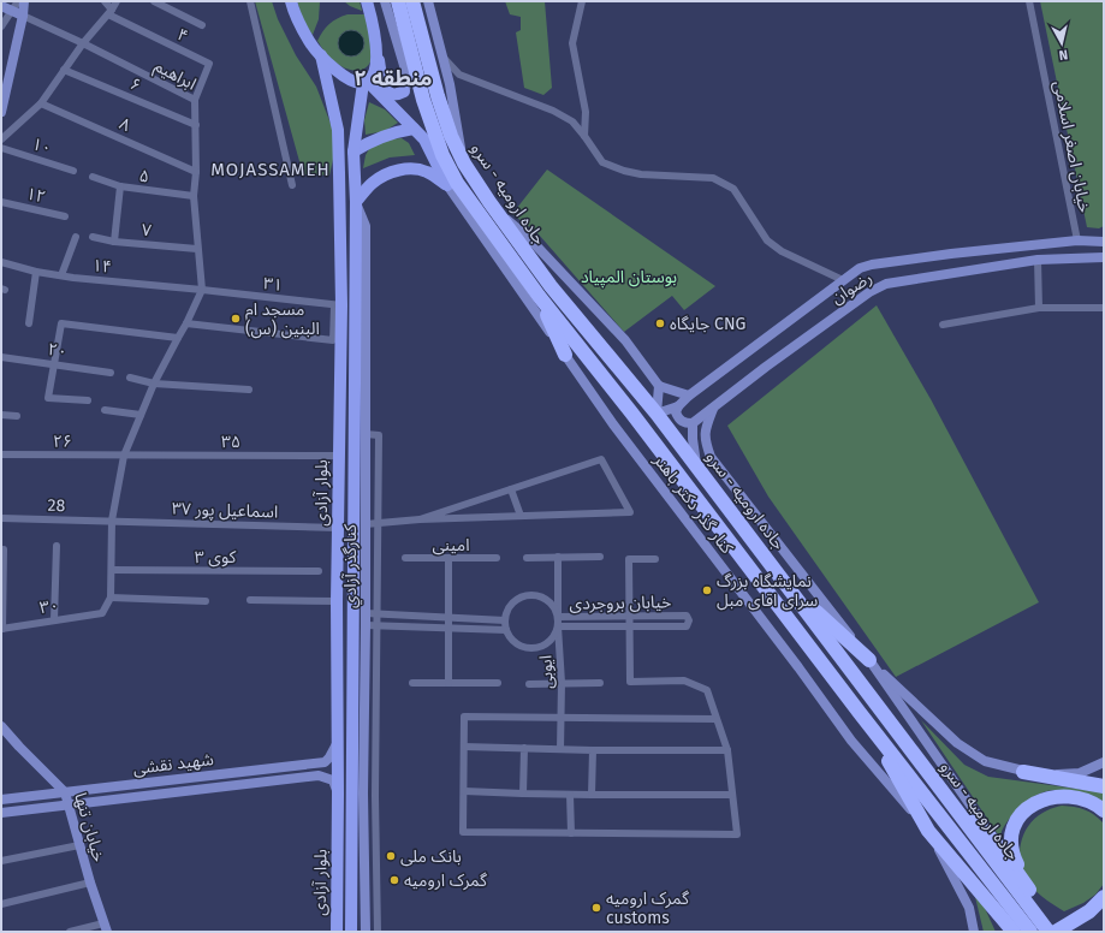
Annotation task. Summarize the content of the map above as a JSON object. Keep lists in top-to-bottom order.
{
  "streets": {
    "highway": ["جاده ارومیه - سرو"],
    "main road": [
      "رضوان",
      "بلوار آزادی",
      "کنار گذر دکتر باهنر",
      "کنارگذر آزادي",
      "شهید نقشی",
      "خیابان تنها"
    ],
    "street": [
      "۴",
      "ابراهیم",
      "۶",
      "۸",
      "۱۰",
      "خیابان اصغر اسلامی",
      "۵",
      "۱۲",
      "۷",
      "۱۴",
      "۳۱",
      "۲۰",
      "۲۶",
      "۳۵",
      "28",
      "اسماعیل پور ۳۷",
      "امینی",
      "کوی ۳",
      "خیابان بروجردی",
      "۳۰",
      "ایوبی"
    ]
  },
  "crossings": [
    ["۴", "ابراهیم"],
    ["ابراهیم", "۶"],
    ["ابراهیم", "۸"],
    ["ابراهیم", "۵"],
    ["ابراهیم", "۷"],
    ["ابراهیم", "۱۴"],
    ["ابراهیم", "۳۱"],
    ["خیابان اصغر اسلامی", "رضوان"],
    ["جاده ارومیه - سرو", "رضوان"],
    ["جاده ارومیه - سرو", "کنار گذر دکتر باهنر"],
    ["۱۴", "۳۱"],
    ["۳۱", "بلوار آزادی"],
    ["۲۶", "۳۵"],
    ["۳۵", "بلوار آزادی"],
    ["بلوار آزادی", "اسماعیل پور ۳۷"],
    ["بلوار آزادی", "کنارگذر آزادي"],
    ["28", "اسماعیل پور ۳۷"],
    ["خیابان بروجردی", "ایوبی"],
    ["شهید نقشی", "خیابان تنها"]
  ],
  "districts": ["منطقه ۲", "MOJASSAMEH"],
  "parks": ["بوستان المپیاد"],
  "places": [
    "مسجد ام البنین (س)",
    "جایگاه CNG",
    "نمایشگاه بزرگ سرای اقای مبل",
    "بانک ملى",
    "گمرک ارومیه",
    "گمرک ارومیه customs"
  ],
  "north": "bottom"
}
